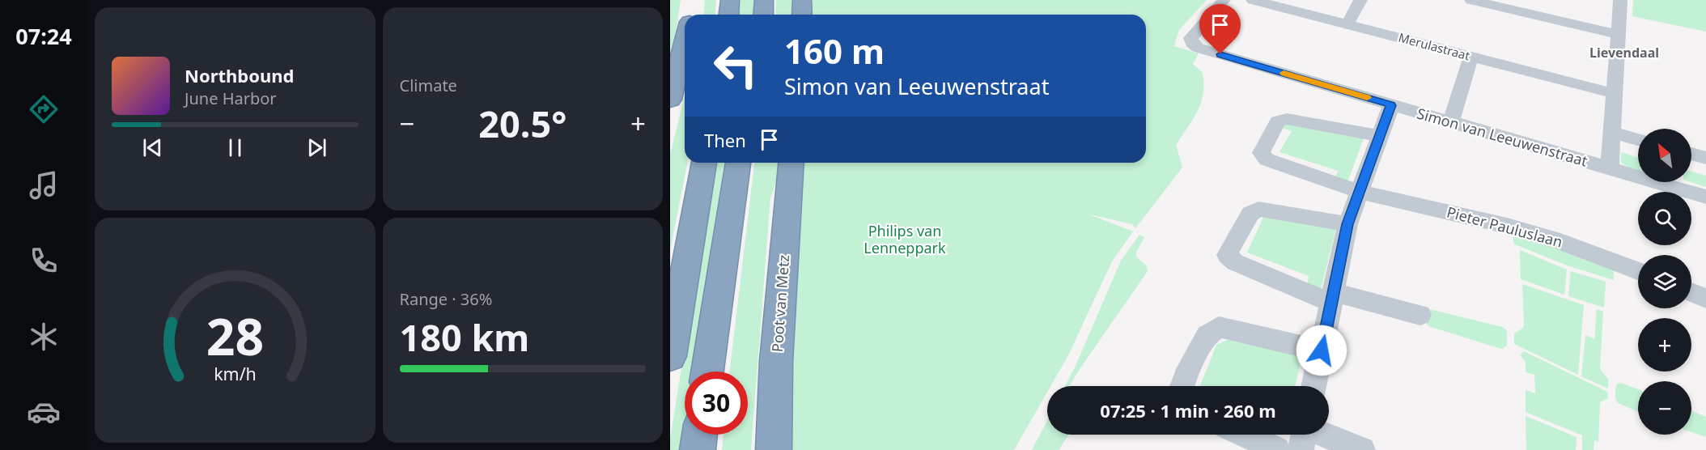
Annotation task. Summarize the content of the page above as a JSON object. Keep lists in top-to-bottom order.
{
  "streets": {
    "highway": ["Poot van Metz"],
    "street": ["Merulastraat", "Simon van Leeuwenstraat", "Pieter Pauluslaan"]
  },
  "districts": ["Lievendaal"],
  "parks": ["Philips van Lenneppark"],
  "north": "top left",
  "page": {
    "tabs": "07:24",
    "tile": [
      "Climate",
      ["Range · 36%", "180 km"]
    ],
    "turn": ["160 m", "Simon van Leeuwenstraat"],
    "song": ["Northbound", "June Harbor"],
    "heat": ["−", "20.5°", "+"],
    "then": "Then",
    "map_buttons": ["+", "−"],
    "limit": "30",
    "trip": "07:25 · 1 min · 260 m",
    "gauge": ["28", "km/h"]
  }
}
